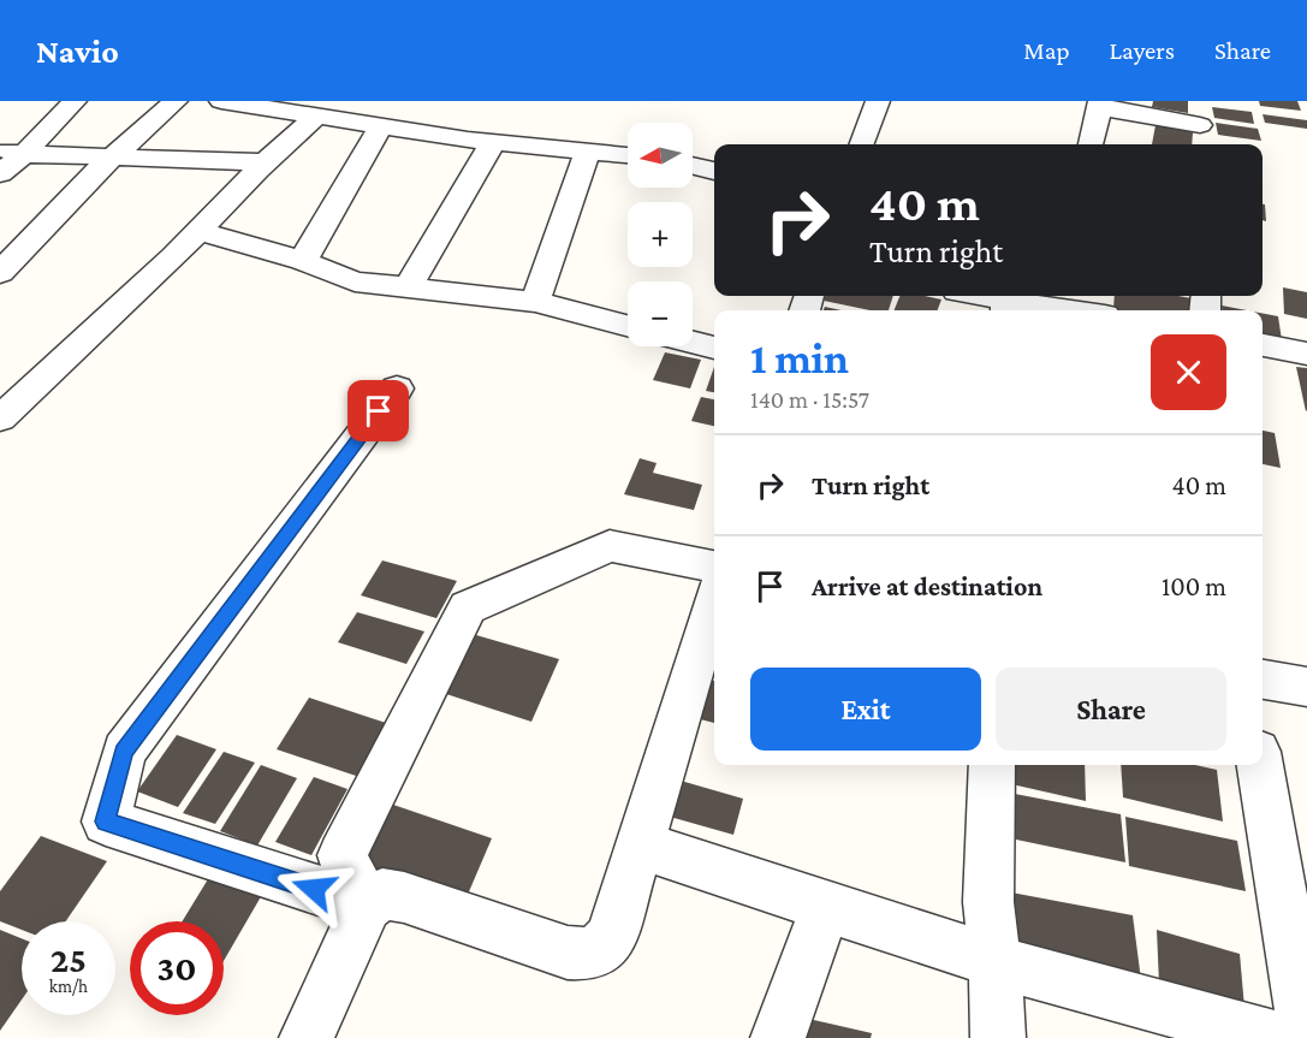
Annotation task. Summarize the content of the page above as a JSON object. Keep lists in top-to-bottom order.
{
  "north": "left",
  "page": {
    "header": "Navio",
    "nav": ["Map", "Layers", "Share"],
    "map_buttons": ["+", "−"],
    "turn": ["40 m", "Turn right"],
    "heading": ["1 min", "140 m · 15:57"],
    "list": [
      {
        "name": "Turn right",
        "value": "40 m"
      },
      {
        "name": "Arrive at destination",
        "value": "100 m"
      }
    ],
    "buttons": ["Exit", "Share"],
    "speed": "25 km/h",
    "limit": "30"
  }
}
